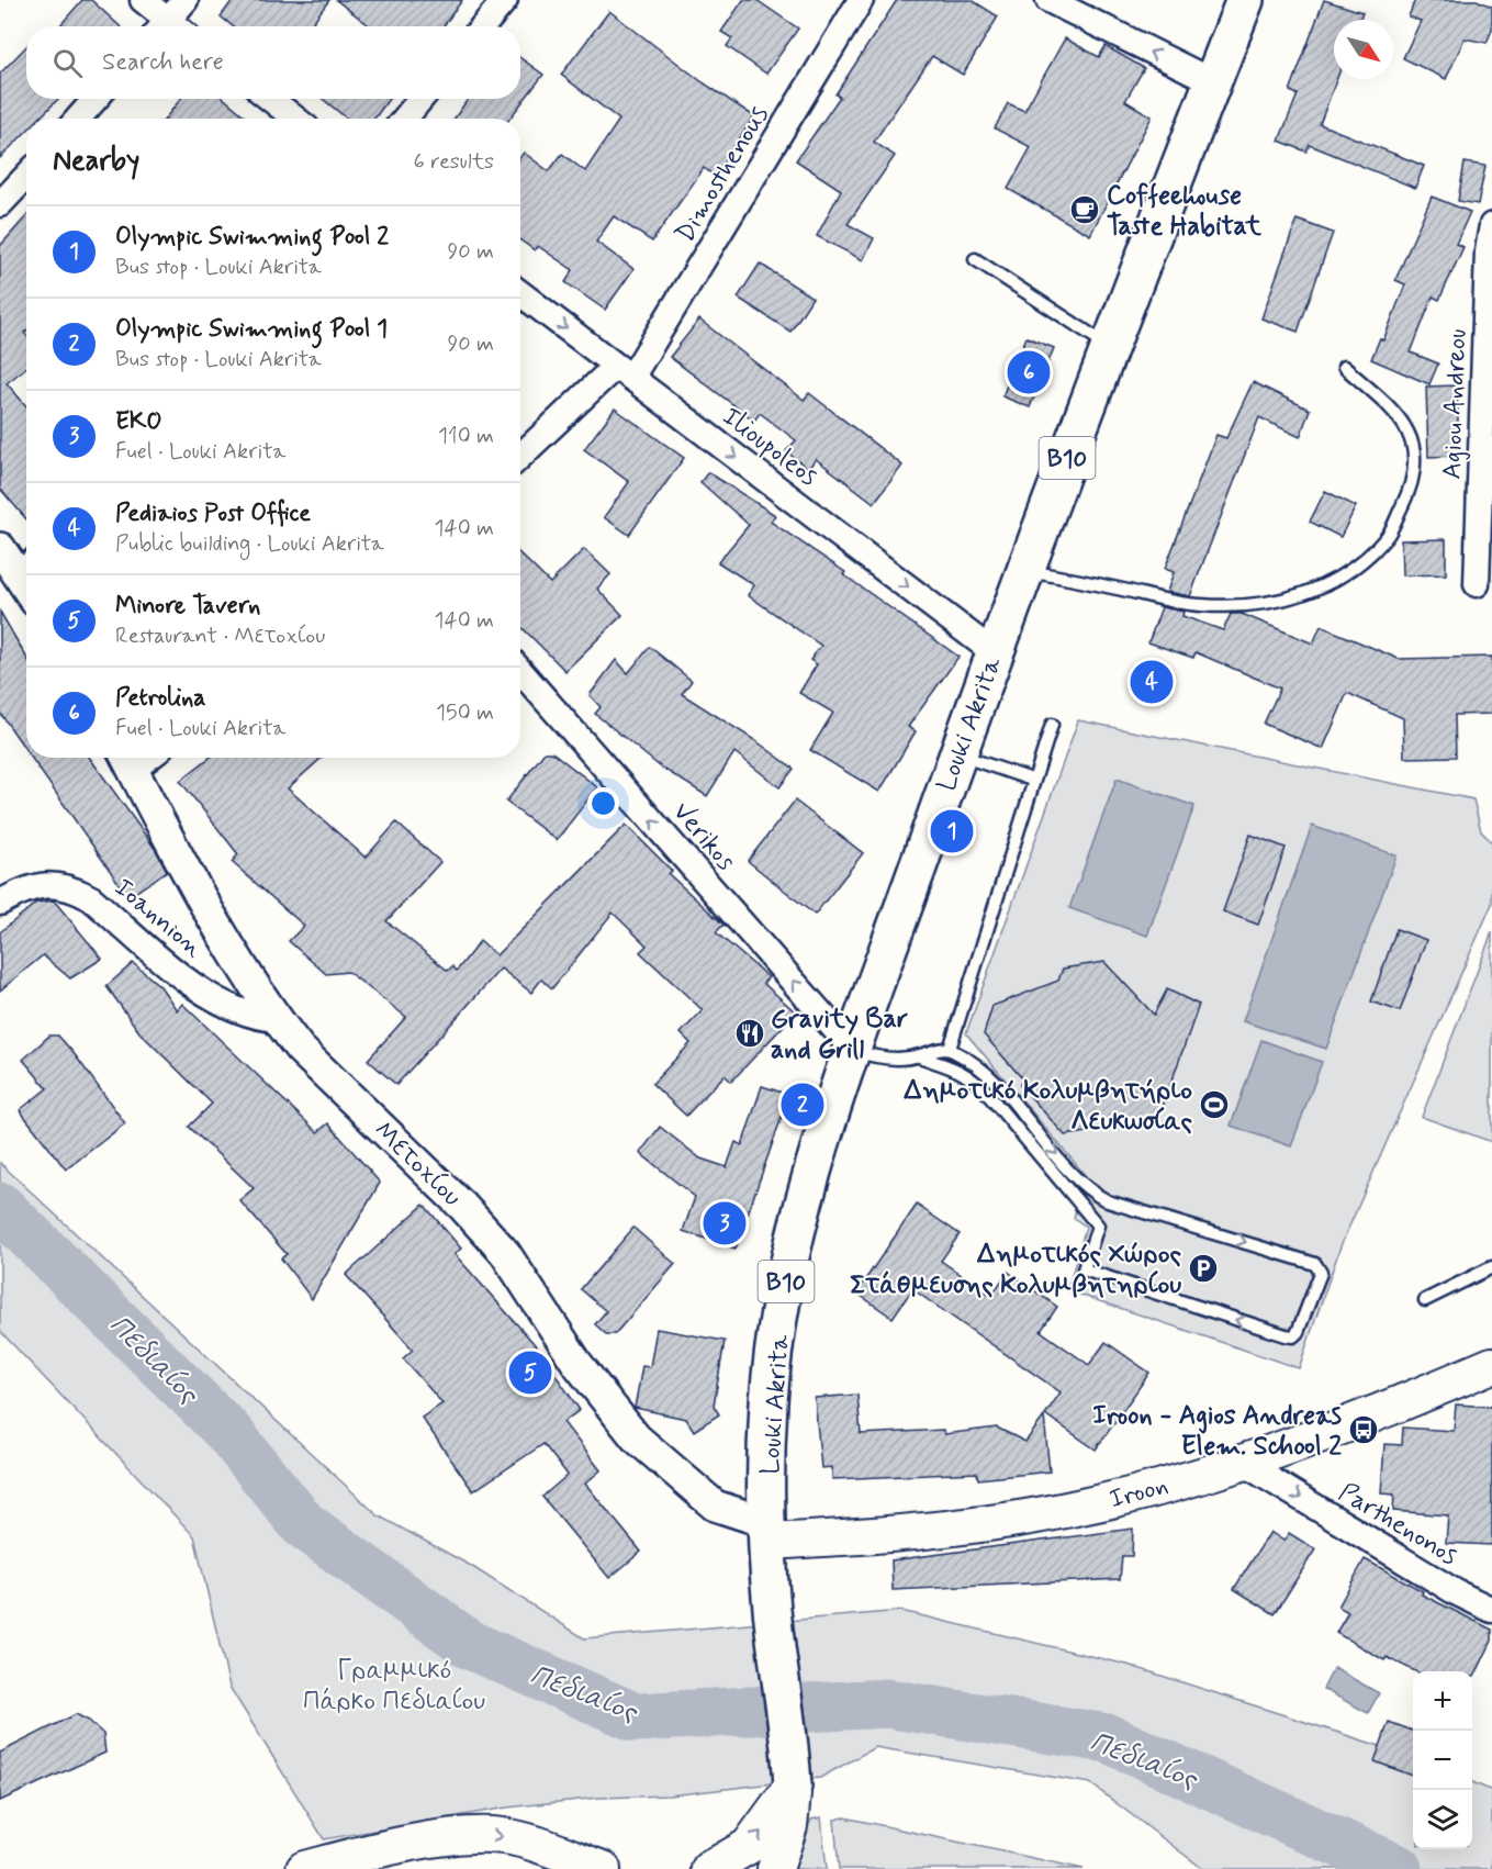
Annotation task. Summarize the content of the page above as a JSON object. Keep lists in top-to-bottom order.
{
  "streets": {
    "main road": ["B10", "Louki Akrita", "Iroon"],
    "street": [
      "Dimosthenous",
      "Agiou Andreou",
      "Ilioupoleos",
      "Verikos",
      "Ioannion",
      "Μετοχίου",
      "Parthenonos"
    ]
  },
  "crossings": [
    ["Dimosthenous", "Ilioupoleos"],
    ["Ilioupoleos", "Louki Akrita"],
    ["B10", "Louki Akrita"],
    ["Louki Akrita", "Verikos"],
    ["Louki Akrita", "Μετοχίου"],
    ["Louki Akrita", "Iroon"],
    ["Ioannion", "Μετοχίου"],
    ["Μετοχίου", "Iroon"],
    ["Iroon", "Parthenonos"]
  ],
  "one_way": ["Ilioupoleos", "Verikos", "Parthenonos"],
  "water": ["Πεδιαίος"],
  "parks": ["Γραμμικό Πάρκο Πεδιαίου"],
  "places": {
    "cafe": ["Coffeehouse Taste Habitat"],
    "restaurant": ["Gravity Bar and Grill"],
    "sports": ["Δημοτικό Κολυμβητήριο Λευκωσίας"],
    "parking": ["Δημοτικός Χώρος Στάθμευσης Κολυμβητηρίου"],
    "bus stop": ["Iroon - Agios Andreas Elem. School 2"]
  },
  "north": "bottom right",
  "page": {
    "search": "Search here",
    "heading": ["Nearby", "6 results"],
    "list": [
      {
        "mark": "1",
        "name": "Olympic Swimming Pool 2",
        "note": "Bus stop · Louki Akrita",
        "value": "90 m"
      },
      {
        "mark": "2",
        "name": "Olympic Swimming Pool 1",
        "note": "Bus stop · Louki Akrita",
        "value": "90 m"
      },
      {
        "mark": "3",
        "name": "EKO",
        "note": "Fuel · Louki Akrita",
        "value": "110 m"
      },
      {
        "mark": "4",
        "name": "Pediaios Post Office",
        "note": "Public building · Louki Akrita",
        "value": "140 m"
      },
      {
        "mark": "5",
        "name": "Minore Tavern",
        "note": "Restaurant · Μετοχίου",
        "value": "140 m"
      },
      {
        "mark": "6",
        "name": "Petrolina",
        "note": "Fuel · Louki Akrita",
        "value": "150 m"
      }
    ],
    "pins": [
      "6",
      "4",
      "1",
      "2",
      "3",
      "5"
    ],
    "map_buttons": ["+", "−"]
  }
}
